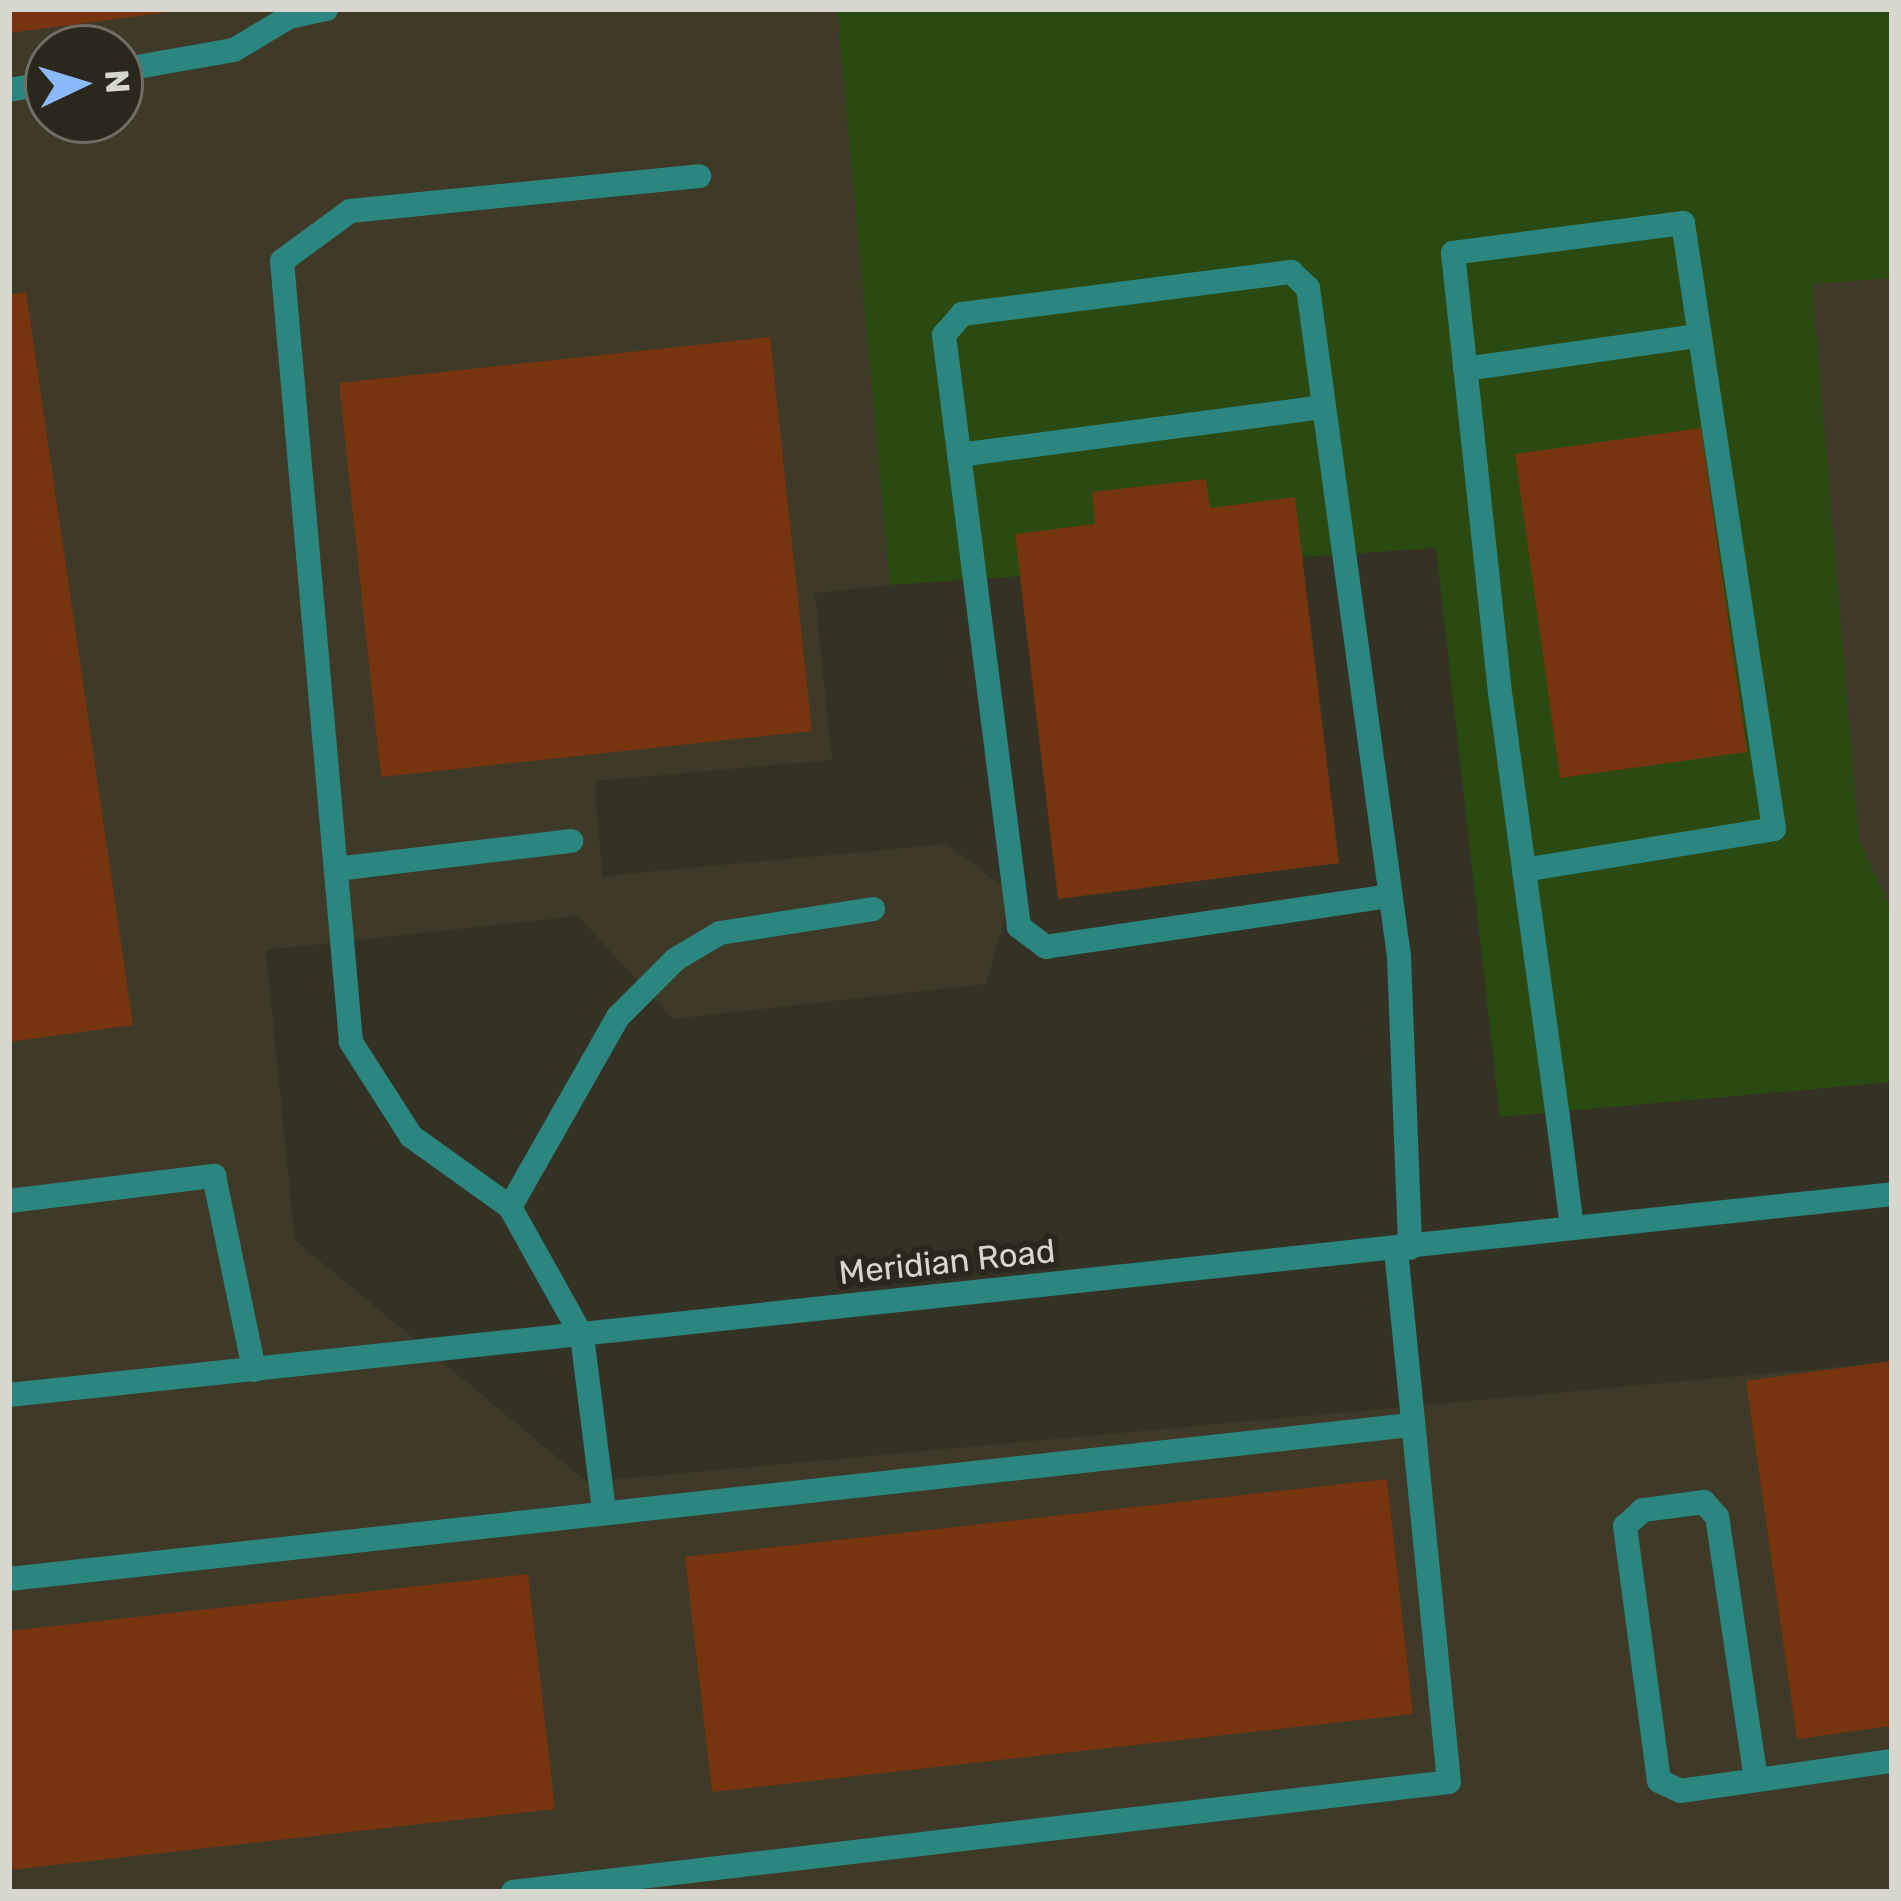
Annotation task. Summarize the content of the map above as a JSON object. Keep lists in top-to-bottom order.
{
  "streets": {
    "street": ["Meridian Road"]
  },
  "north": "right"
}
